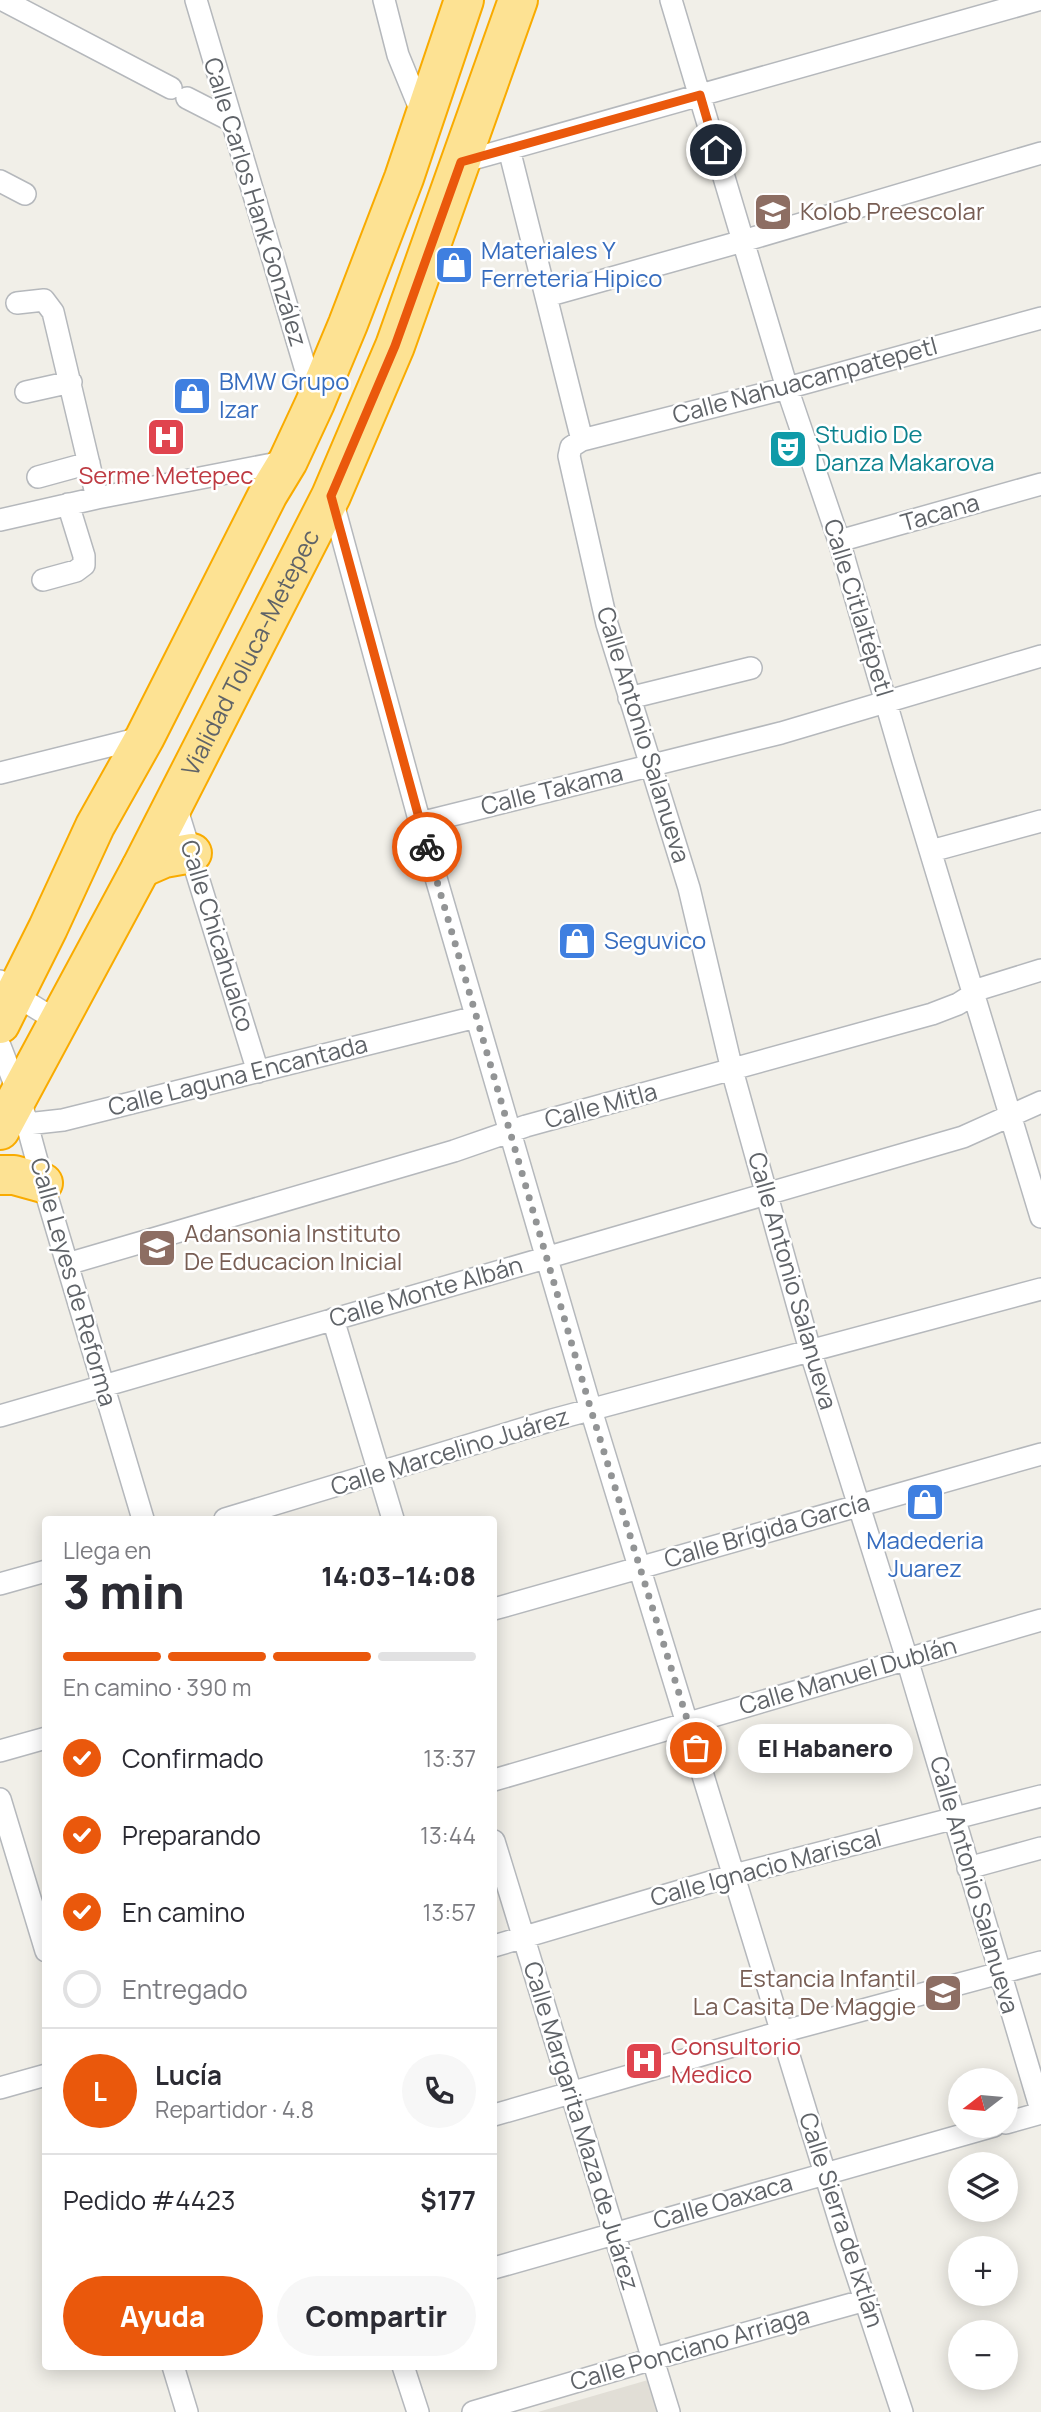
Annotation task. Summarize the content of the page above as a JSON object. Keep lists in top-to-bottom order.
{
  "streets": {
    "highway": ["Vialidad Toluca-Metepec"],
    "street": [
      "Calle Carlos Hank González",
      "Calle Nahuacampatepetl",
      "Tacana",
      "Calle Citlaltépetl",
      "Calle Antonio Salanueva",
      "Calle Takama",
      "Calle Chicahualco",
      "Calle Laguna Encantada",
      "Calle Mitla",
      "Calle Leyes de Reforma",
      "Calle Monte Albán",
      "Calle Marcelino Juárez",
      "Calle Brígida García",
      "Calle Manuel Dublán",
      "Calle Ignacio Mariscal",
      "Calle Margarita Maza de Juárez",
      "Calle Oaxaca",
      "Calle Sierra de Ixtlán",
      "Calle Ponciano Arriaga"
    ]
  },
  "crossings": [
    ["Calle Nahuacampatepetl", "Calle Citlaltépetl"],
    ["Calle Nahuacampatepetl", "Calle Antonio Salanueva"],
    ["Tacana", "Calle Citlaltépetl"],
    ["Calle Citlaltépetl", "Calle Takama"],
    ["Calle Citlaltépetl", "Calle Mitla"],
    ["Calle Citlaltépetl", "Calle Monte Albán"],
    ["Vialidad Toluca-Metepec", "Calle Chicahualco"],
    ["Vialidad Toluca-Metepec", "Calle Laguna Encantada"],
    ["Vialidad Toluca-Metepec", "Calle Leyes de Reforma"],
    ["Vialidad Toluca-Metepec", "Calle Sierra de Ixtlán"],
    ["Calle Antonio Salanueva", "Calle Takama"],
    ["Calle Antonio Salanueva", "Calle Mitla"],
    ["Calle Antonio Salanueva", "Calle Monte Albán"],
    ["Calle Antonio Salanueva", "Calle Marcelino Juárez"],
    ["Calle Antonio Salanueva", "Calle Brígida García"],
    ["Calle Antonio Salanueva", "Calle Manuel Dublán"],
    ["Calle Antonio Salanueva", "Calle Ignacio Mariscal"],
    ["Calle Takama", "Calle Sierra de Ixtlán"],
    ["Calle Chicahualco", "Calle Laguna Encantada"],
    ["Calle Laguna Encantada", "Calle Leyes de Reforma"],
    ["Calle Laguna Encantada", "Calle Sierra de Ixtlán"],
    ["Calle Mitla", "Calle Leyes de Reforma"],
    ["Calle Mitla", "Calle Sierra de Ixtlán"],
    ["Calle Leyes de Reforma", "Calle Monte Albán"],
    ["Calle Monte Albán", "Calle Sierra de Ixtlán"],
    ["Calle Marcelino Juárez", "Calle Sierra de Ixtlán"],
    ["Calle Brígida García", "Calle Sierra de Ixtlán"],
    ["Calle Manuel Dublán", "Calle Sierra de Ixtlán"],
    ["Calle Ignacio Mariscal", "Calle Margarita Maza de Juárez"],
    ["Calle Ignacio Mariscal", "Calle Sierra de Ixtlán"],
    ["Calle Margarita Maza de Juárez", "Calle Oaxaca"],
    ["Calle Margarita Maza de Juárez", "Calle Ponciano Arriaga"],
    ["Calle Oaxaca", "Calle Sierra de Ixtlán"],
    ["Calle Sierra de Ixtlán", "Calle Ponciano Arriaga"]
  ],
  "places": {
    "school or university": ["Kolob Preescolar", "Adansonia Instituto De Educacion Inicial", "Estancia Infantil La Casita De Maggie"],
    "shop": [
      "Materiales Y Ferreteria Hipico",
      "BMW Grupo Izar",
      "Seguvico",
      "Madederia Juarez"
    ],
    "hospital": ["Serme Metepec", "Consultorio Medico"],
    "theatre": ["Studio De Danza Makarova"],
    "other": ["El Habanero"]
  },
  "north": "left",
  "page": {
    "heading": ["3 min", "Llega en", "14:03–14:08"],
    "panel": [
      "Lucía",
      "Repartidor · 4.8",
      "Pedido #4423",
      "$177"
    ],
    "bar": "En camino · 390 m",
    "list": [
      ["Confirmado", "13:37"],
      ["Preparando", "13:44"],
      ["En camino", "13:57"],
      "Entregado"
    ],
    "bubble": "El Habanero",
    "round": "L",
    "map_buttons": ["+", "−"],
    "buttons": ["Ayuda", "Compartir"]
  }
}
